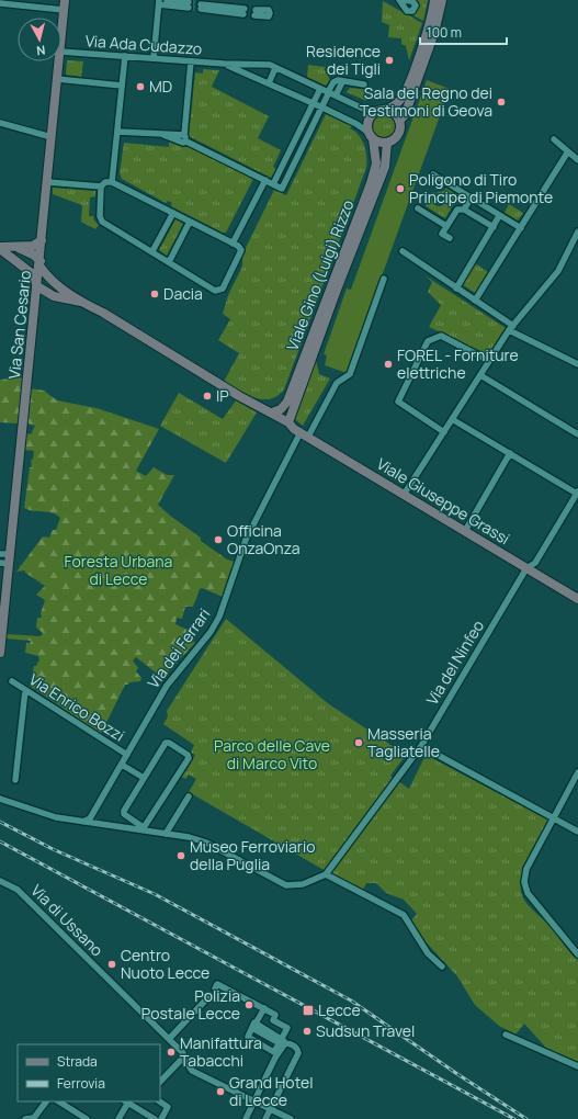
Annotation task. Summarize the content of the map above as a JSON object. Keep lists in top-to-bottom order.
{
  "streets": {
    "main road": ["Viale Gino (Luigi) Rizzo", "Via San Cesario", "Viale Giuseppe Grassi"],
    "street": [
      "Via Ada Cudazzo",
      "Via dei Ferrari",
      "Via del Ninfeo",
      "Via Enrico Bozzi",
      "Via di Ussano"
    ]
  },
  "crossings": [
    ["Via Ada Cudazzo", "Viale Gino (Luigi) Rizzo"],
    ["Viale Gino (Luigi) Rizzo", "Viale Giuseppe Grassi"],
    ["Viale Gino (Luigi) Rizzo", "Via dei Ferrari"],
    ["Via San Cesario", "Viale Giuseppe Grassi"],
    ["Viale Giuseppe Grassi", "Via dei Ferrari"],
    ["Viale Giuseppe Grassi", "Via del Ninfeo"],
    ["Via dei Ferrari", "Via Enrico Bozzi"]
  ],
  "parks": ["Foresta Urbana di Lecce", "Parco delle Cave di Marco Vito"],
  "places": {
    "other": [
      "Residence dei Tigli",
      "MD",
      "Sala del Regno dei Testimoni di Geova",
      "Poligono di Tiro Principe di Piemonte",
      "Dacia",
      "FOREL - Forniture elettriche",
      "IP",
      "Officina OnzaOnza",
      "Masseria Tagliatelle",
      "Museo Ferroviario della Puglia",
      "Centro Nuoto Lecce",
      "Polizia Postale Lecce",
      "Sudsun Travel",
      "Manifattura Tabacchi",
      "Grand Hotel di Lecce"
    ],
    "transit": ["Lecce"]
  },
  "legend": ["Strada", "Ferrovia"],
  "scale_bar": "100 m",
  "north": "bottom"
}
